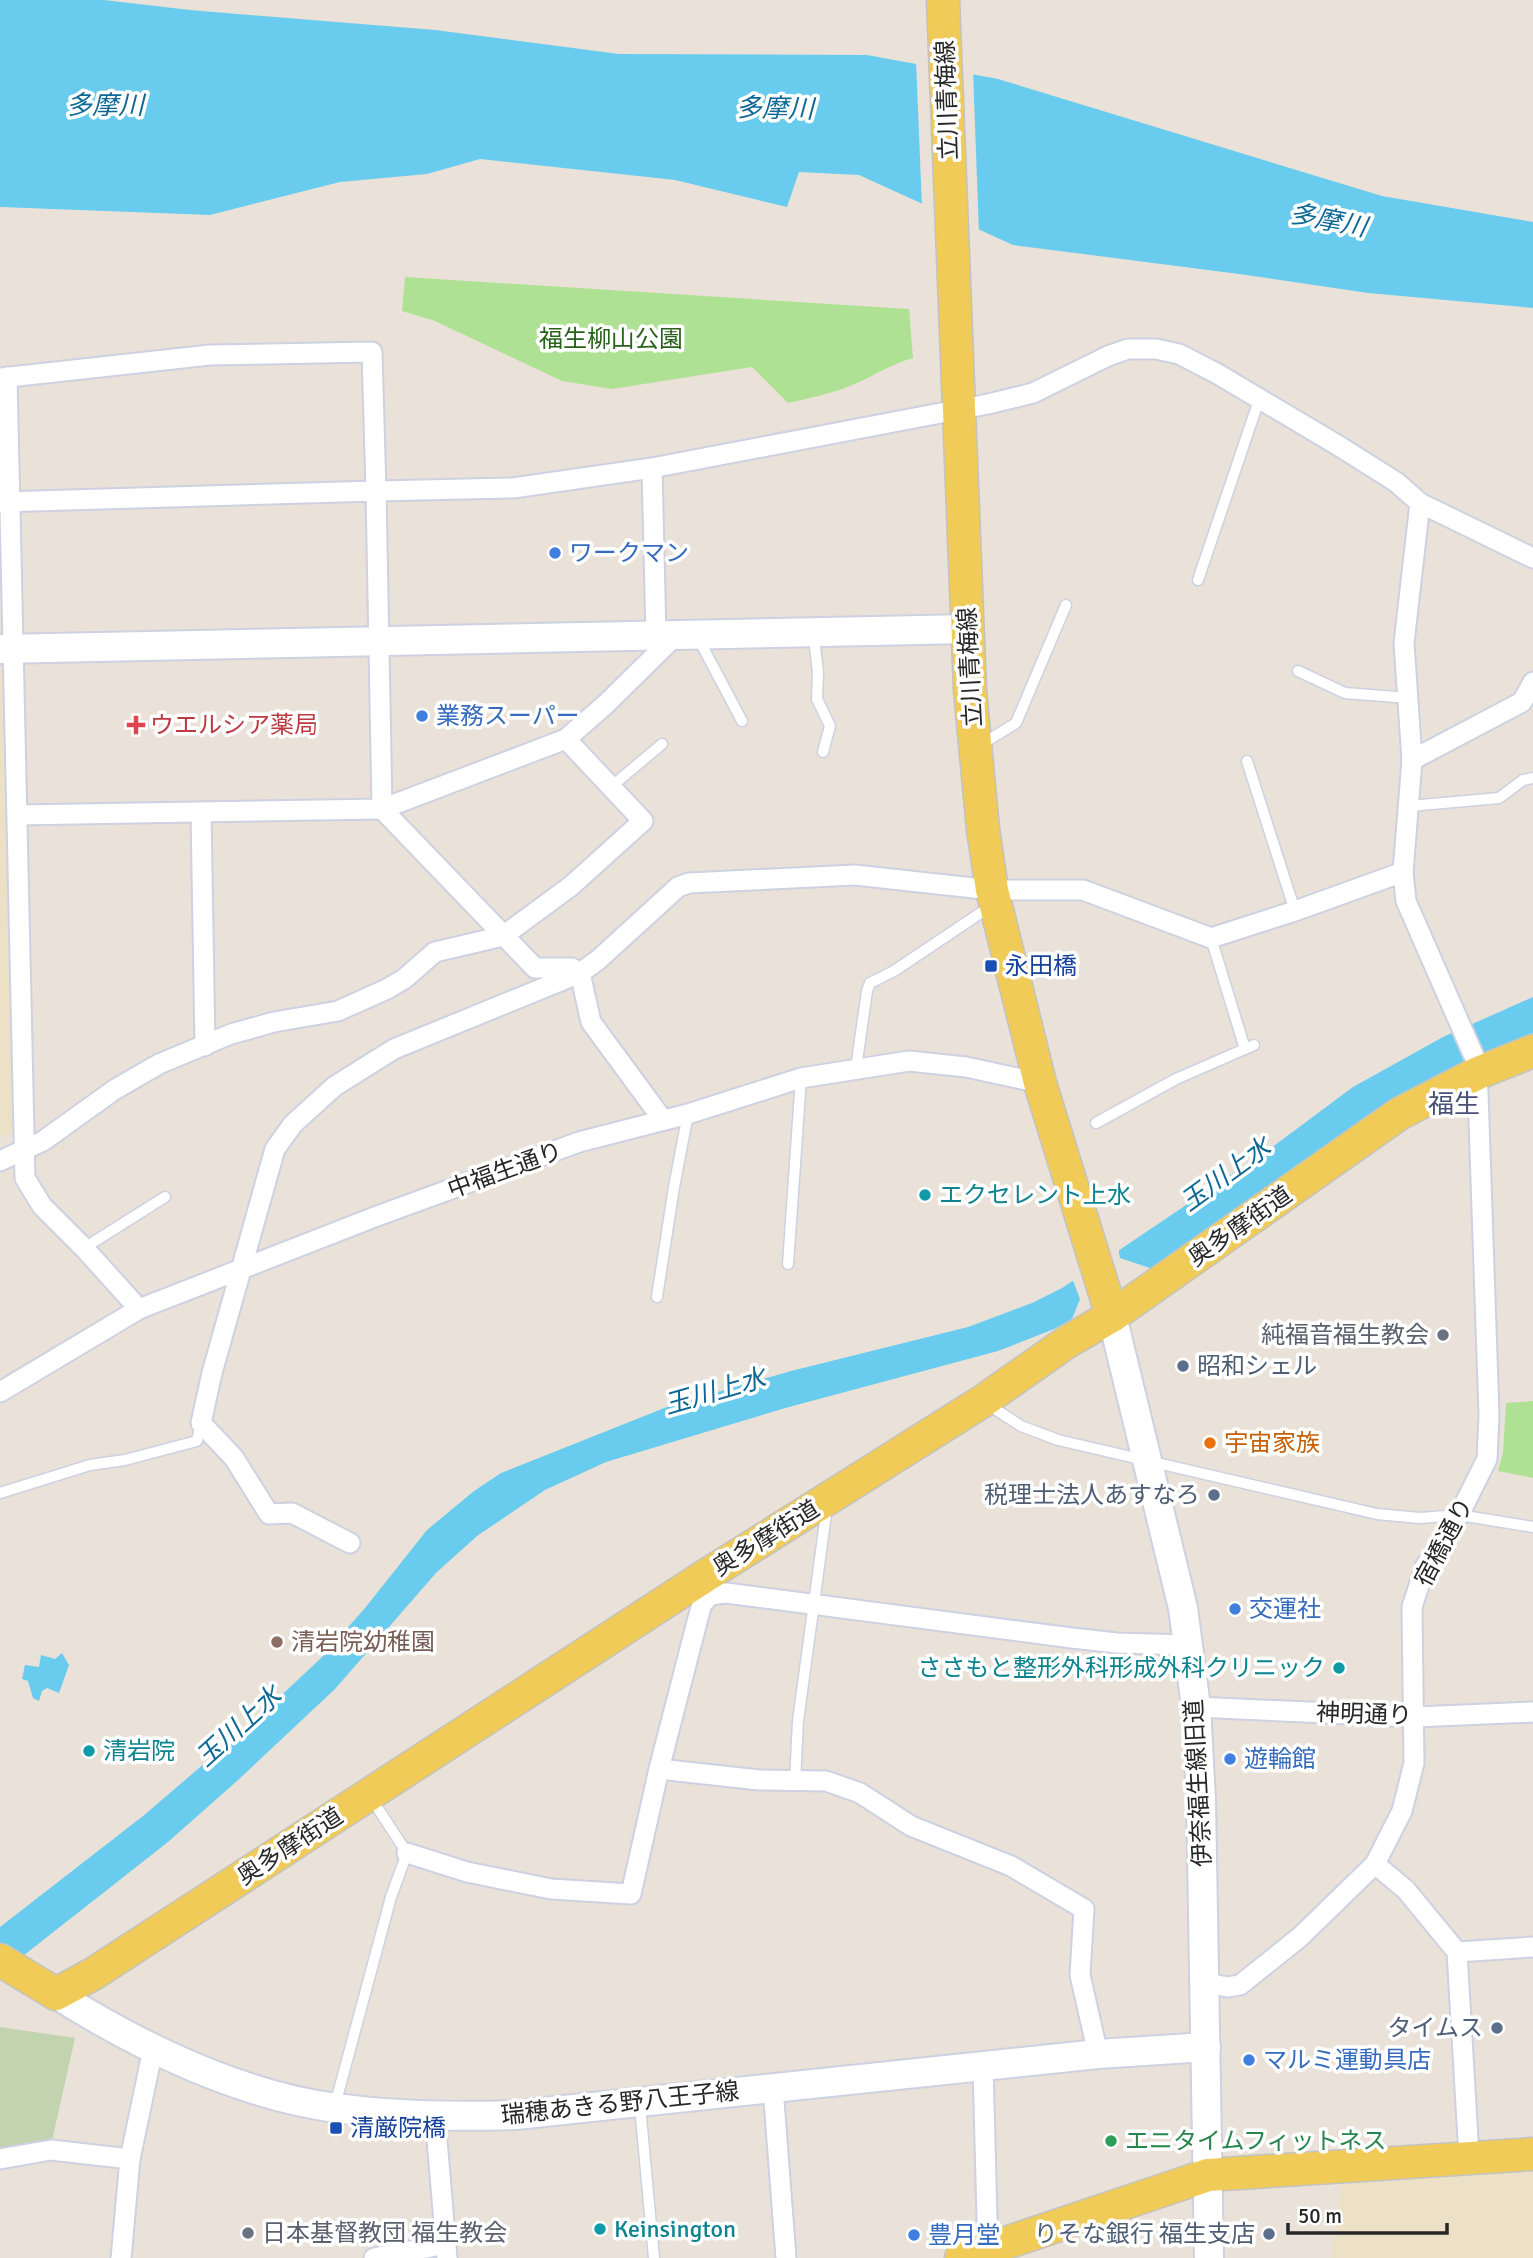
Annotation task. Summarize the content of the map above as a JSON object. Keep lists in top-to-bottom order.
{
  "streets": {
    "main road": ["立川青梅線", "奥多摩街道"],
    "street": [
      "中福生通り",
      "宿橋通り",
      "神明通り",
      "伊奈福生線旧道",
      "瑞穂あきる野八王子線"
    ]
  },
  "crossings": [
    ["立川青梅線", "中福生通り"],
    ["立川青梅線", "奥多摩街道"],
    ["立川青梅線", "伊奈福生線旧道"],
    ["奥多摩街道", "宿橋通り"],
    ["奥多摩街道", "伊奈福生線旧道"],
    ["奥多摩街道", "瑞穂あきる野八王子線"],
    ["宿橋通り", "神明通り"],
    ["宿橋通り", "伊奈福生線旧道"],
    ["神明通り", "伊奈福生線旧道"],
    ["伊奈福生線旧道", "瑞穂あきる野八王子線"]
  ],
  "districts": ["福生"],
  "water": ["多摩川", "玉川上水"],
  "parks": ["福生柳山公園"],
  "places": {
    "other": [
      "ワークマン",
      "業務スーパー",
      "エクセレント上水",
      "純福音福生教会",
      "昭和シェル",
      "宇宙家族",
      "税理士法人あすなろ",
      "交運社",
      "清岩院幼稚園",
      "ささもと整形外科形成外科クリニック",
      "清岩院",
      "遊輪館",
      "タイムス",
      "マルミ運動具店",
      "エニタイムフィットネス",
      "Keinsington",
      "日本基督教団 福生教会",
      "りそな銀行 福生支店",
      "豊月堂"
    ],
    "health": ["ウエルシア薬局"],
    "transit": ["永田橋", "清厳院橋"]
  },
  "scale_bar": "50 m"
}
